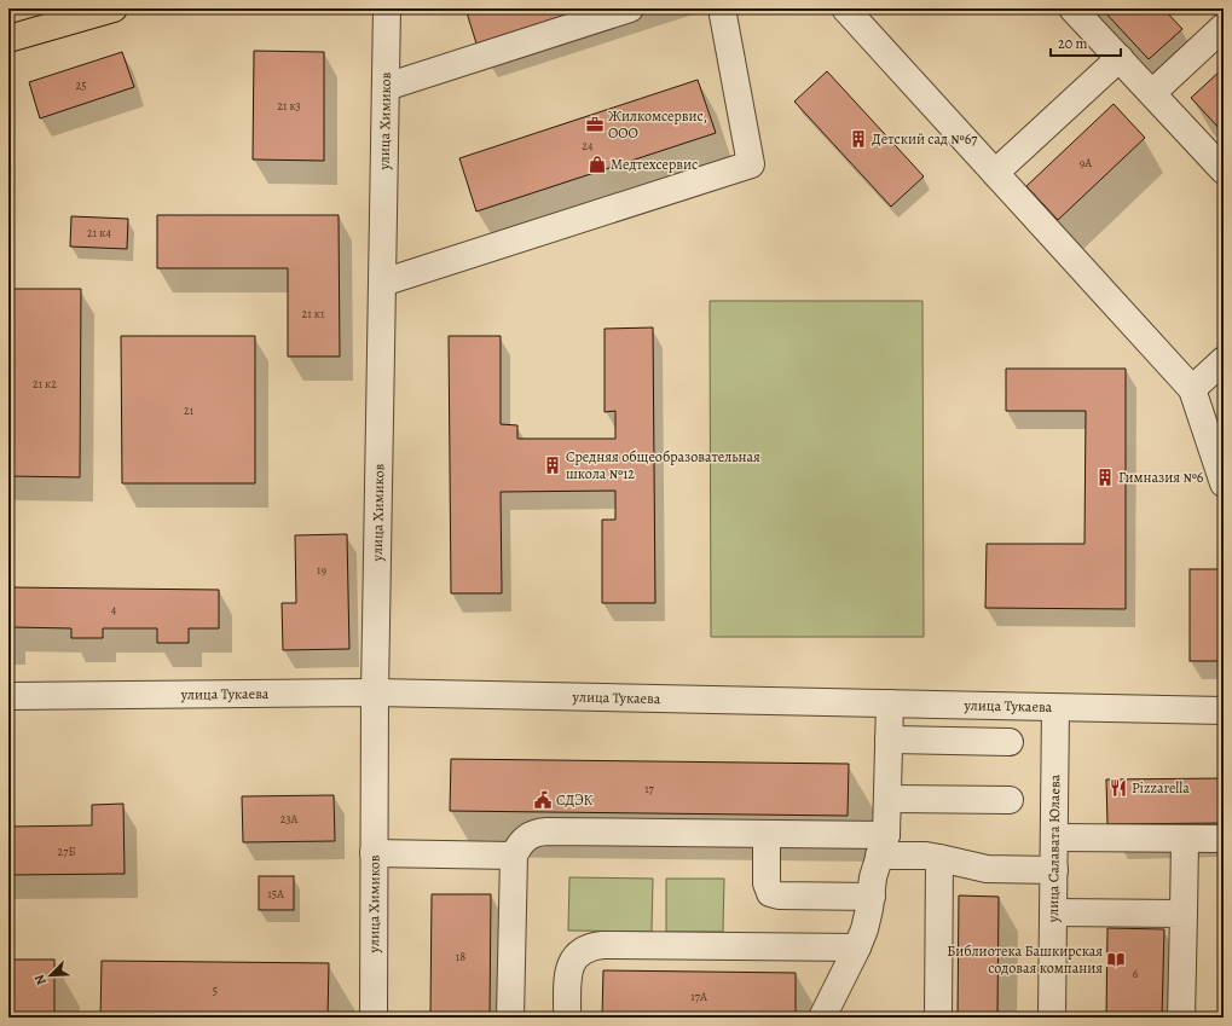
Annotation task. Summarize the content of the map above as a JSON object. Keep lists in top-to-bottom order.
{
  "streets": {
    "street": ["улица Химиков", "улица Тукаева", "улица Салавата Юлаева"]
  },
  "crossings": [
    ["улица Химиков", "улица Тукаева"],
    ["улица Тукаева", "улица Салавата Юлаева"]
  ],
  "places": {
    "office": ["Жилкомсервис, ООО"],
    "building": ["Детский сад №67", "Средняя общеобразовательная школа №12", "Гимназия №6"],
    "shop": ["Медтехсервис"],
    "restaurant": ["Pizzarella"],
    "public building": ["СДЭК"],
    "library": ["Библиотека Башкирская содовая компания"]
  },
  "house_numbers": [
    "25",
    "21 к3",
    "24",
    "9А",
    "21 к4",
    "21 к1",
    "21 к2",
    "21",
    "19",
    "4",
    "17",
    "23А",
    "27Б",
    "15А",
    "18",
    "6",
    "5",
    "17А"
  ],
  "scale_bar": "20 m",
  "north": "bottom left"
}
